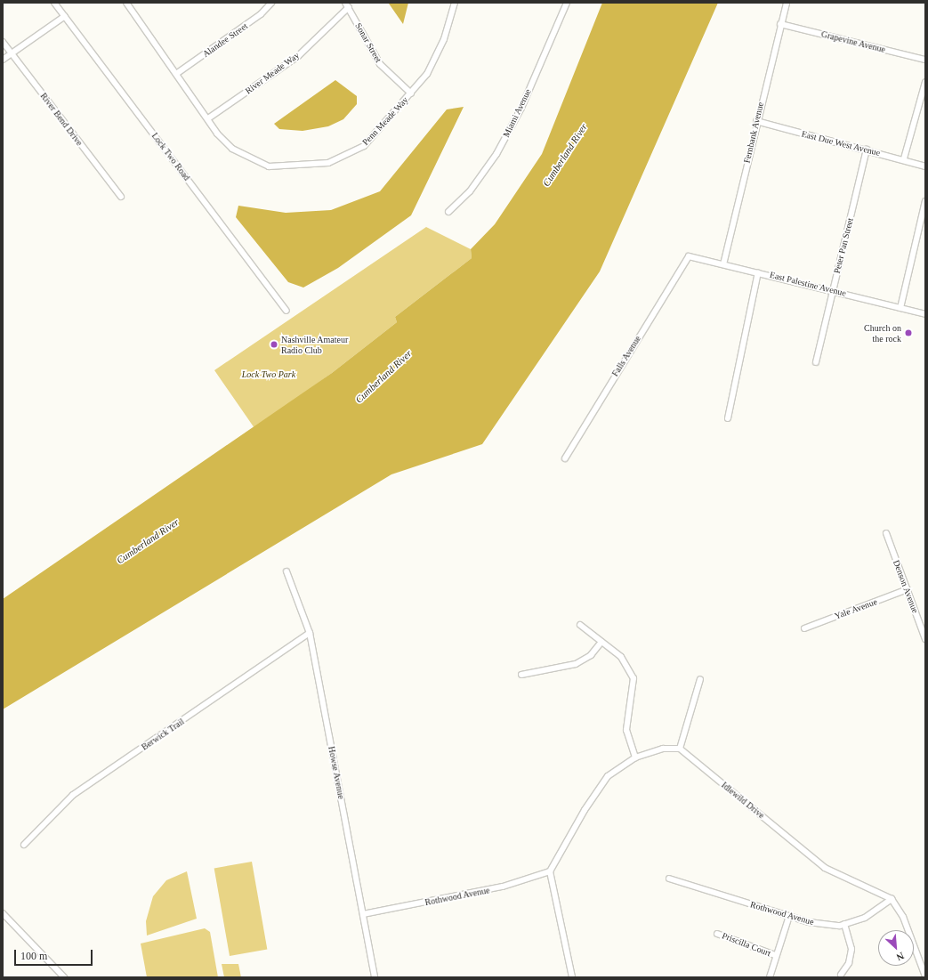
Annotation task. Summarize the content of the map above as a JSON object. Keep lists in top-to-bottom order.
{
  "streets": {
    "street": [
      "Alandee Street",
      "Grapevine Avenue",
      "Sonar Street",
      "River Meade Way",
      "Miami Avenue",
      "River Bend Drive",
      "Penn Meade Way",
      "Fernbank Avenue",
      "East Due West Avenue",
      "Lock Two Road",
      "Peter Pan Street",
      "East Palestine Avenue",
      "Falls Avenue",
      "Denson Avenue",
      "Yale Avenue",
      "Berwick Trail",
      "Howse Avenue",
      "Idlewild Drive",
      "Rothwood Avenue",
      "Priscilla Court"
    ]
  },
  "crossings": [
    ["Alandee Street", "Penn Meade Way"],
    ["Grapevine Avenue", "Fernbank Avenue"],
    ["Sonar Street", "River Meade Way"],
    ["Sonar Street", "Penn Meade Way"],
    ["River Meade Way", "Penn Meade Way"],
    ["Fernbank Avenue", "East Due West Avenue"],
    ["Fernbank Avenue", "East Palestine Avenue"],
    ["East Due West Avenue", "Peter Pan Street"],
    ["Peter Pan Street", "East Palestine Avenue"],
    ["East Palestine Avenue", "Falls Avenue"],
    ["Denson Avenue", "Yale Avenue"],
    ["Berwick Trail", "Howse Avenue"],
    ["Howse Avenue", "Rothwood Avenue"],
    ["Idlewild Drive", "Rothwood Avenue"]
  ],
  "water": ["Cumberland River"],
  "parks": ["Lock Two Park"],
  "places": ["Church on the rock", "Nashville Amateur Radio Club"],
  "scale_bar": "100 m",
  "north": "bottom right"
}
